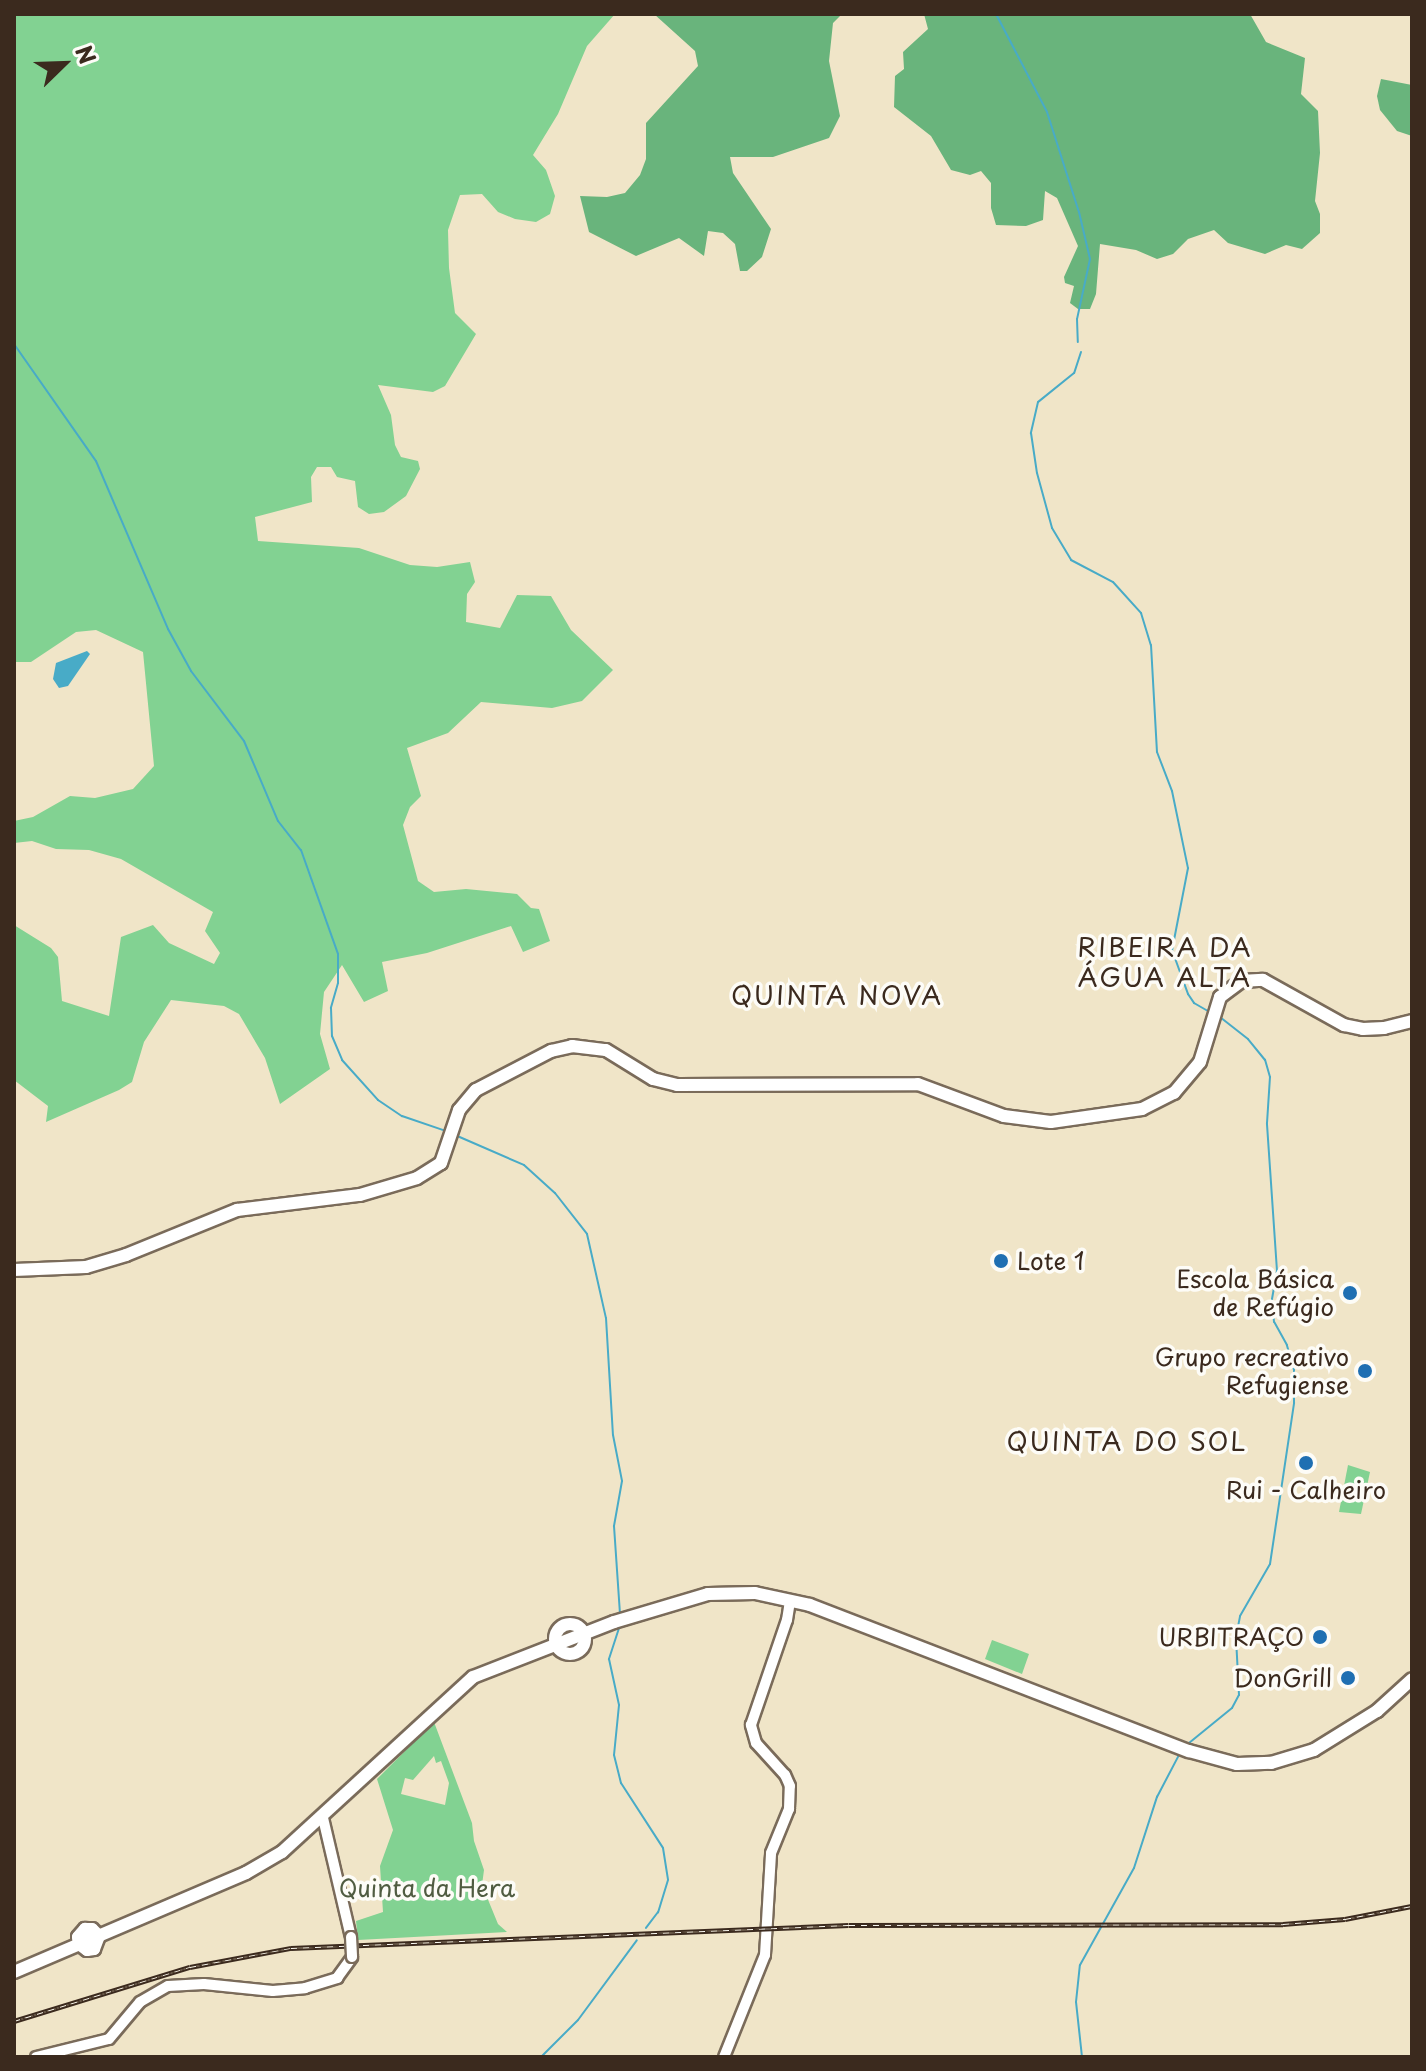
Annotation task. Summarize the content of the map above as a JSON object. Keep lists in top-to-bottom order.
{
  "districts": ["RIBEIRA DA ÁGUA ALTA", "QUINTA NOVA", "QUINTA DO SOL"],
  "parks": ["Quinta da Hera"],
  "places": [
    "Lote 1",
    "Escola Básica de Refúgio",
    "Grupo recreativo Refugiense",
    "Rui - Calheiro",
    "URBITRAÇO",
    "DonGrill"
  ],
  "north": "top right"
}
